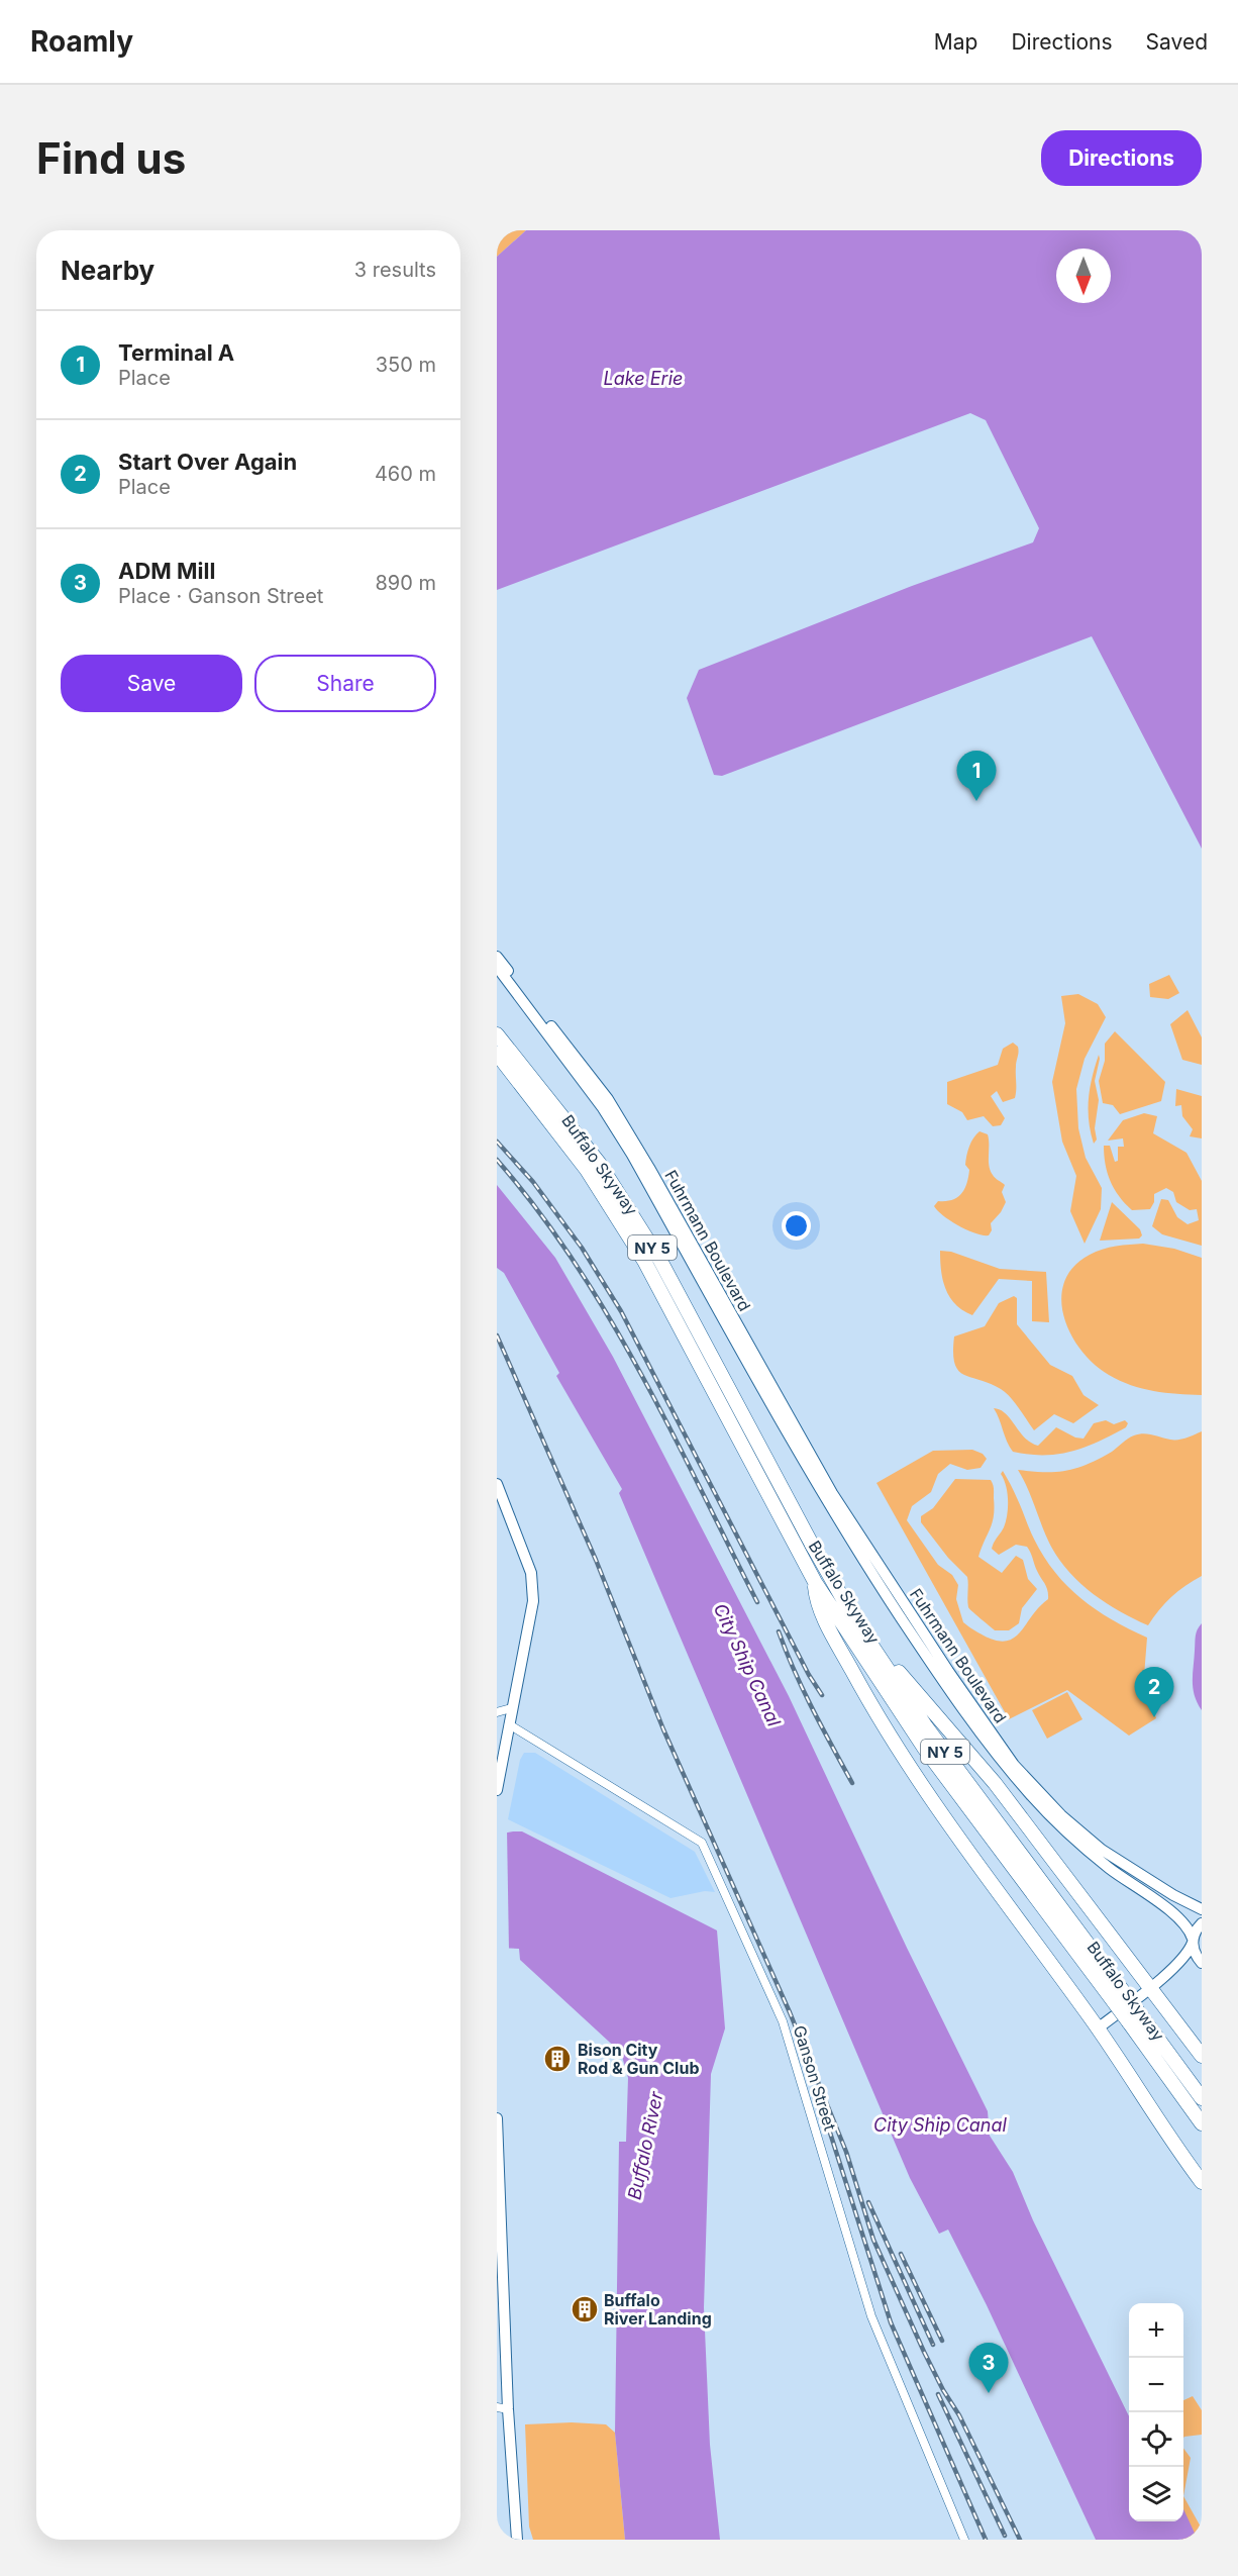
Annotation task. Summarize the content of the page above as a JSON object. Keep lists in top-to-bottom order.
{
  "streets": {
    "highway": ["Buffalo Skyway", "NY 5"],
    "street": ["Fuhrmann Boulevard", "Ganson Street"]
  },
  "water": ["Lake Erie", "City Ship Canal", "Buffalo River"],
  "places": {
    "building": ["Bison City Rod & Gun Club", "Buffalo River Landing"]
  },
  "north": "bottom",
  "page": {
    "header": "Roamly",
    "nav": ["Map", "Directions", "Saved"],
    "buttons": [
      "Directions",
      ["Save", "Share"]
    ],
    "title": "Find us",
    "heading": ["Nearby", "3 results"],
    "list": [
      {
        "mark": "1",
        "name": "Terminal A",
        "note": "Place",
        "value": "350 m"
      },
      {
        "mark": "2",
        "name": "Start Over Again",
        "note": "Place",
        "value": "460 m"
      },
      {
        "mark": "3",
        "name": "ADM Mill",
        "note": "Place · Ganson Street",
        "value": "890 m"
      }
    ],
    "pins": ["1", "2", "3"],
    "map_buttons": ["+", "−"]
  }
}
